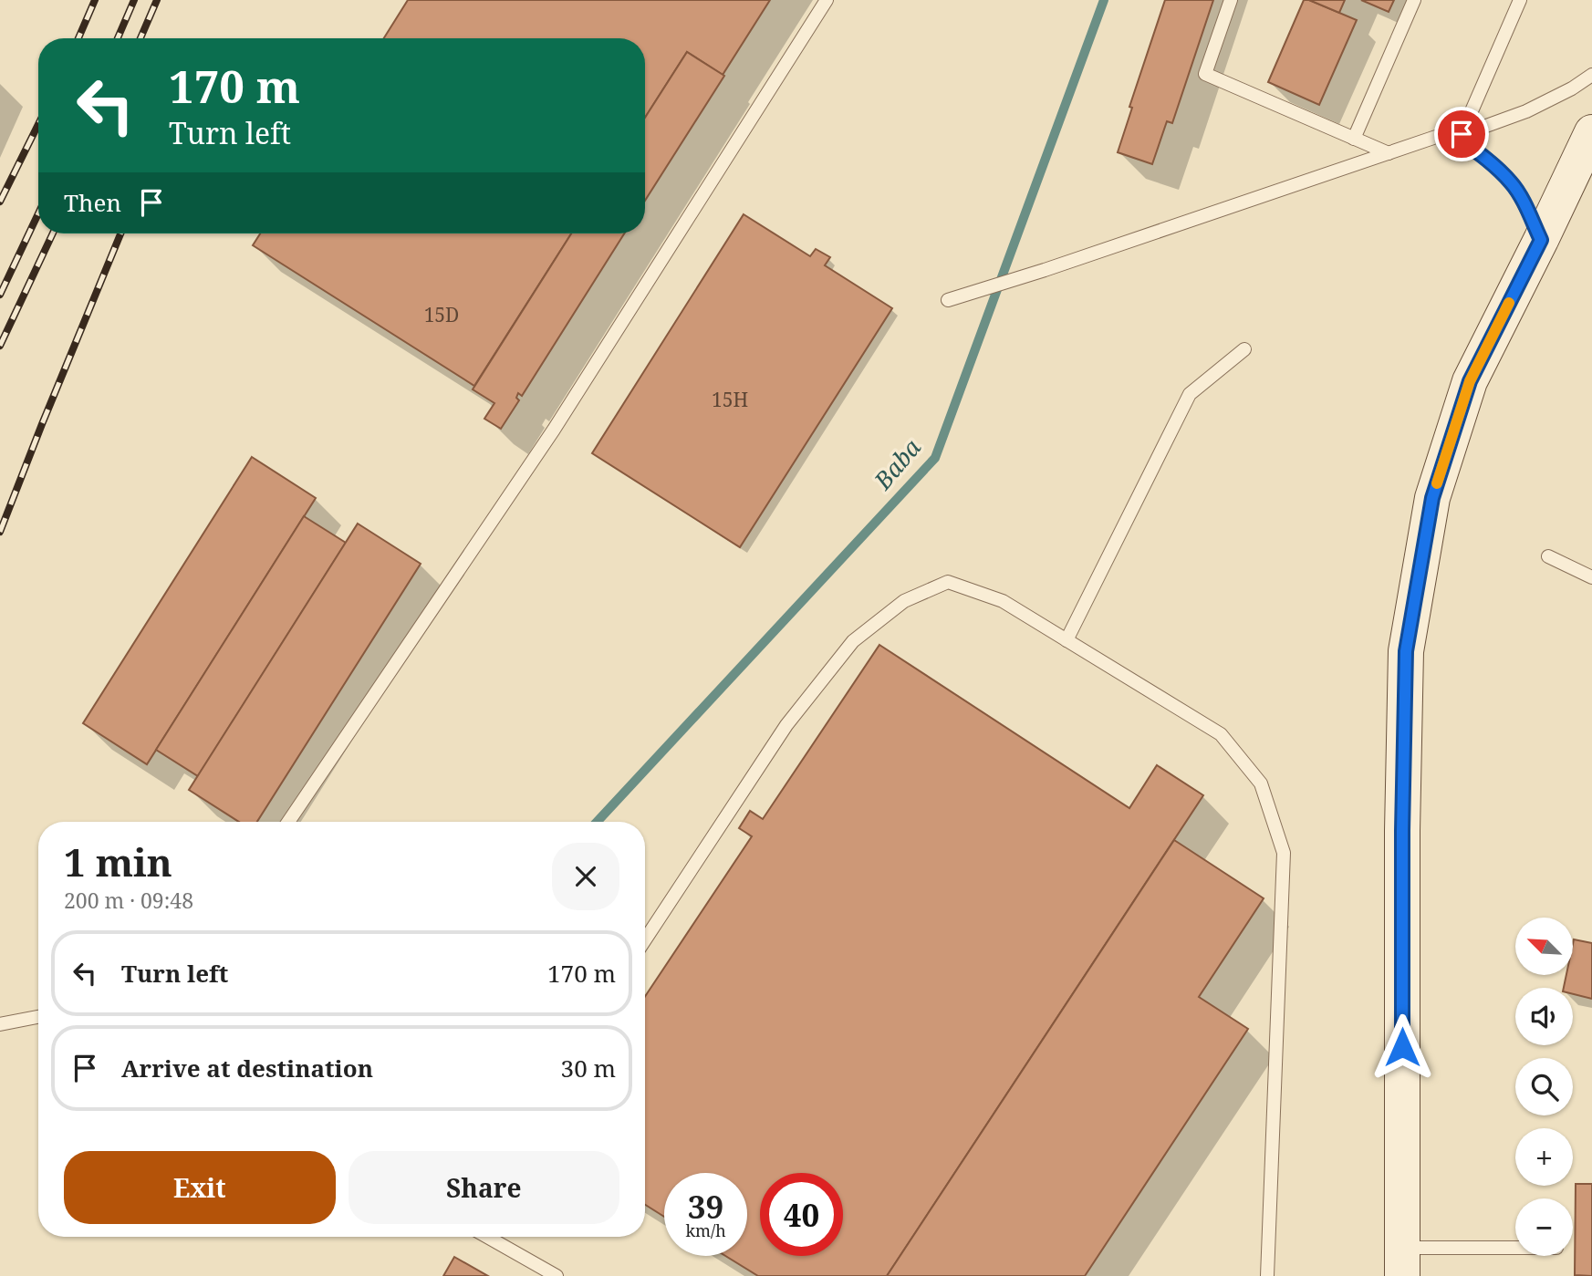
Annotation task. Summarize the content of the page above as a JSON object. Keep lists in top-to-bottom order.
{
  "water": ["Baba"],
  "house_numbers": ["15D", "15H"],
  "north": "top left",
  "page": {
    "turn": ["170 m", "Turn left"],
    "then": "Then",
    "heading": ["1 min", "200 m · 09:48"],
    "map_buttons": ["+", "−"],
    "list": [
      {
        "name": "Turn left",
        "value": "170 m"
      },
      {
        "name": "Arrive at destination",
        "value": "30 m"
      }
    ],
    "buttons": ["Exit", "Share"],
    "speed": "39 km/h",
    "limit": "40"
  }
}
